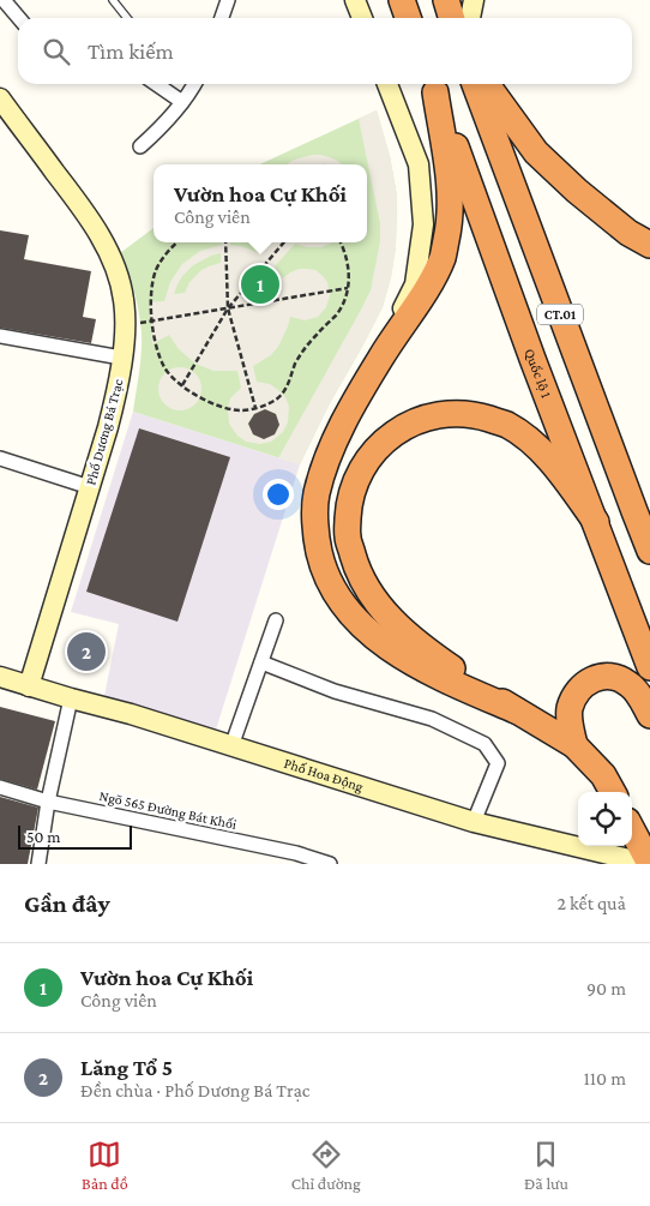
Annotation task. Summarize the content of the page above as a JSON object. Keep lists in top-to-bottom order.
{
  "streets": {
    "highway": ["CT.01", "Quốc lộ 1"],
    "street": ["Phố Dương Bá Trạc", "Phố Hoa Động", "Ngõ 565 Đường Bát Khối"]
  },
  "crossings": [
    ["Phố Dương Bá Trạc", "Phố Hoa Động"]
  ],
  "scale_bar": "50 m",
  "page": {
    "search": "Tìm kiếm",
    "popup": ["Vườn hoa Cự Khối", "Công viên"],
    "pins": ["1", "2"],
    "scale": "50 m",
    "heading": ["Gần đây", "2 kết quả"],
    "list": [
      {
        "mark": "1",
        "name": "Vườn hoa Cự Khối",
        "note": "Công viên",
        "value": "90 m"
      },
      {
        "mark": "2",
        "name": "Lăng Tổ 5",
        "note": "Đền chùa · Phố Dương Bá Trạc",
        "value": "110 m"
      }
    ],
    "nav": ["Bản đồ", "Chỉ đường", "Đã lưu"]
  }
}
